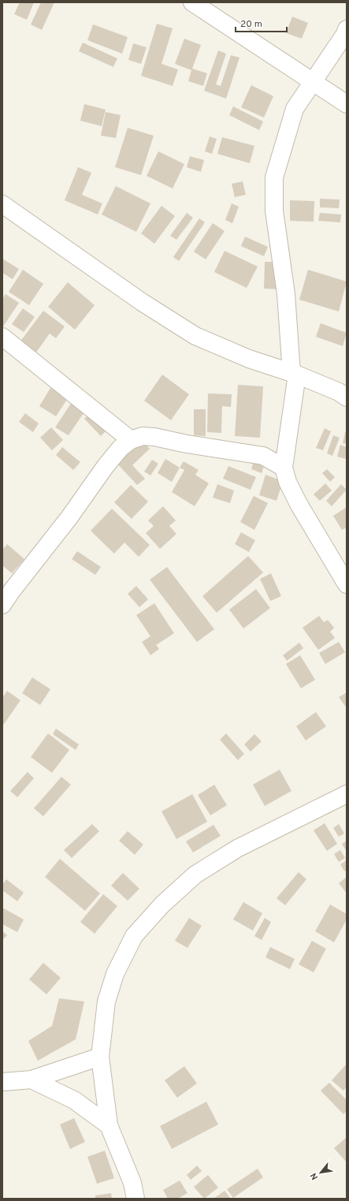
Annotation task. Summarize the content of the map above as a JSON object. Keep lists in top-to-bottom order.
{
  "scale_bar": "20 m",
  "north": "bottom left"
}
